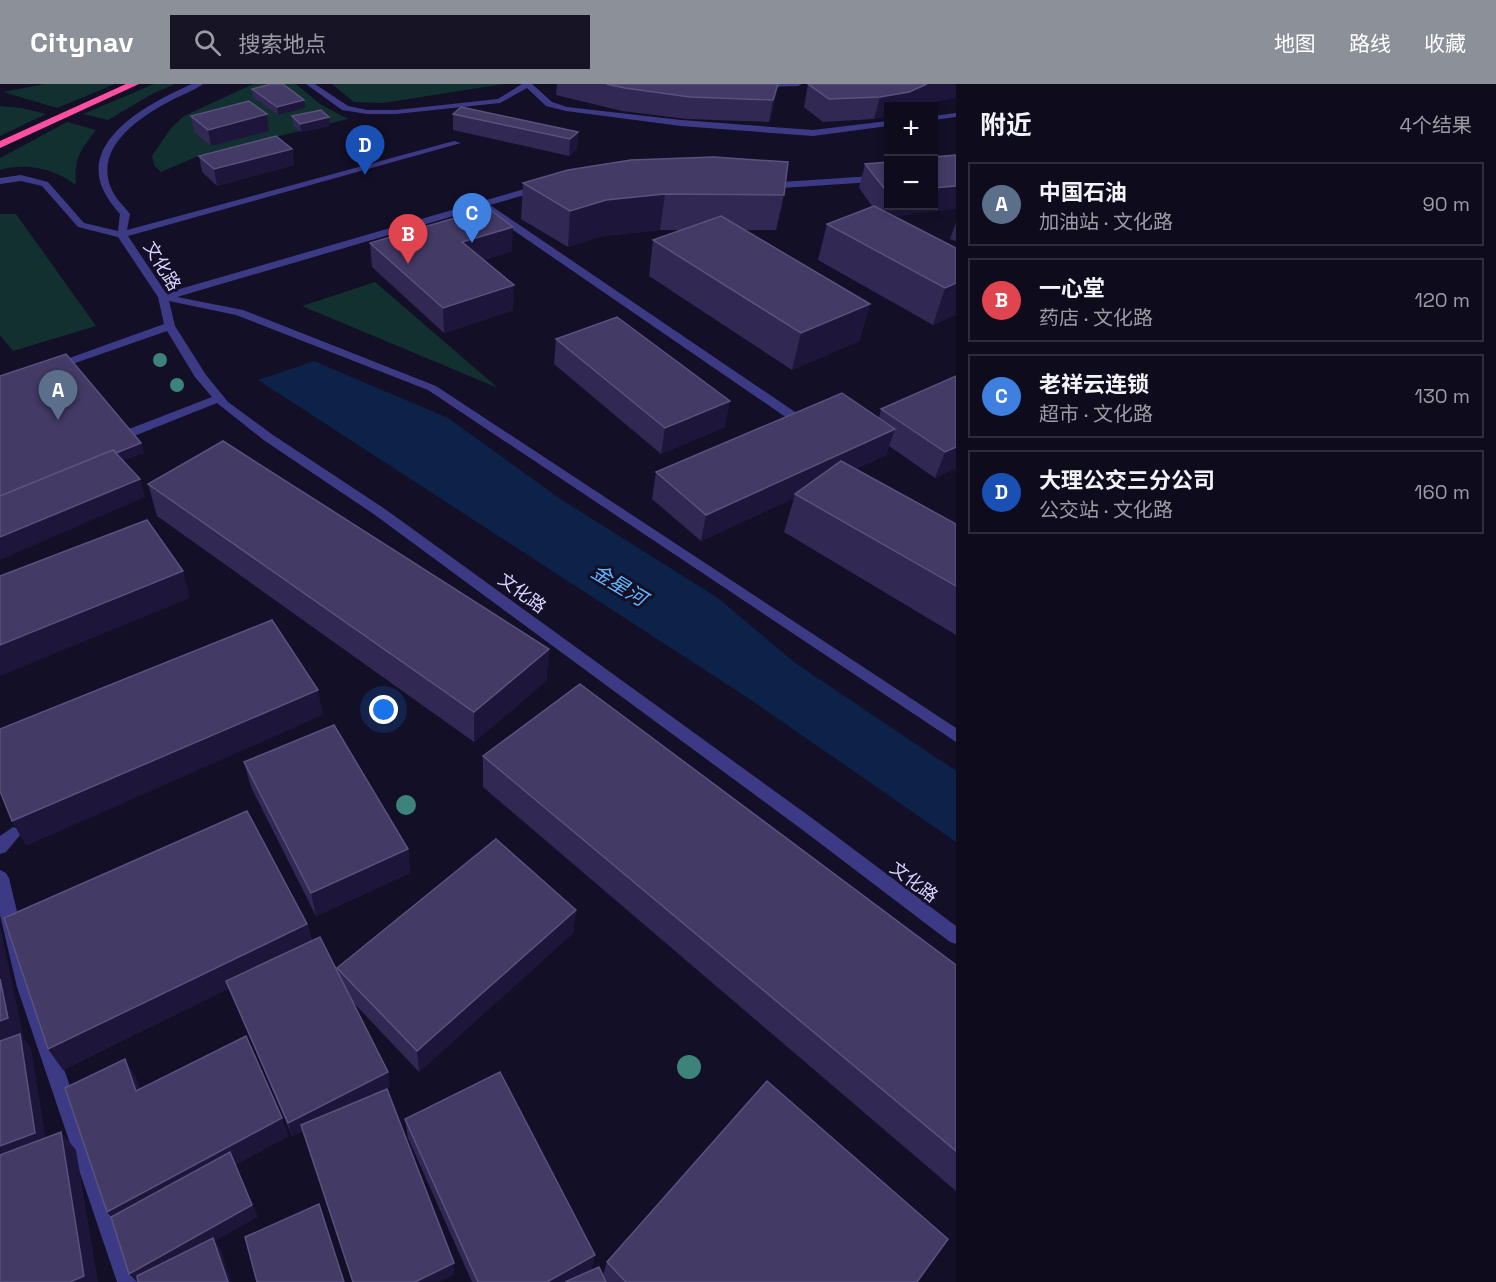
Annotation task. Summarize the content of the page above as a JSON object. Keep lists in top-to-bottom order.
{
  "streets": {
    "street": ["文化路"]
  },
  "water": ["金星河"],
  "page": {
    "header": "Citynav",
    "search": "搜索地点",
    "nav": ["地图", "路线", "收藏"],
    "heading": ["附近", "4个结果"],
    "map_buttons": ["+", "−"],
    "pins": [
      "D",
      "C",
      "B",
      "A"
    ],
    "list": [
      {
        "mark": "A",
        "name": "中国石油",
        "note": "加油站 · 文化路",
        "value": "90 m"
      },
      {
        "mark": "B",
        "name": "一心堂",
        "note": "药店 · 文化路",
        "value": "120 m"
      },
      {
        "mark": "C",
        "name": "老祥云连锁",
        "note": "超市 · 文化路",
        "value": "130 m"
      },
      {
        "mark": "D",
        "name": "大理公交三分公司",
        "note": "公交站 · 文化路",
        "value": "160 m"
      }
    ]
  }
}
